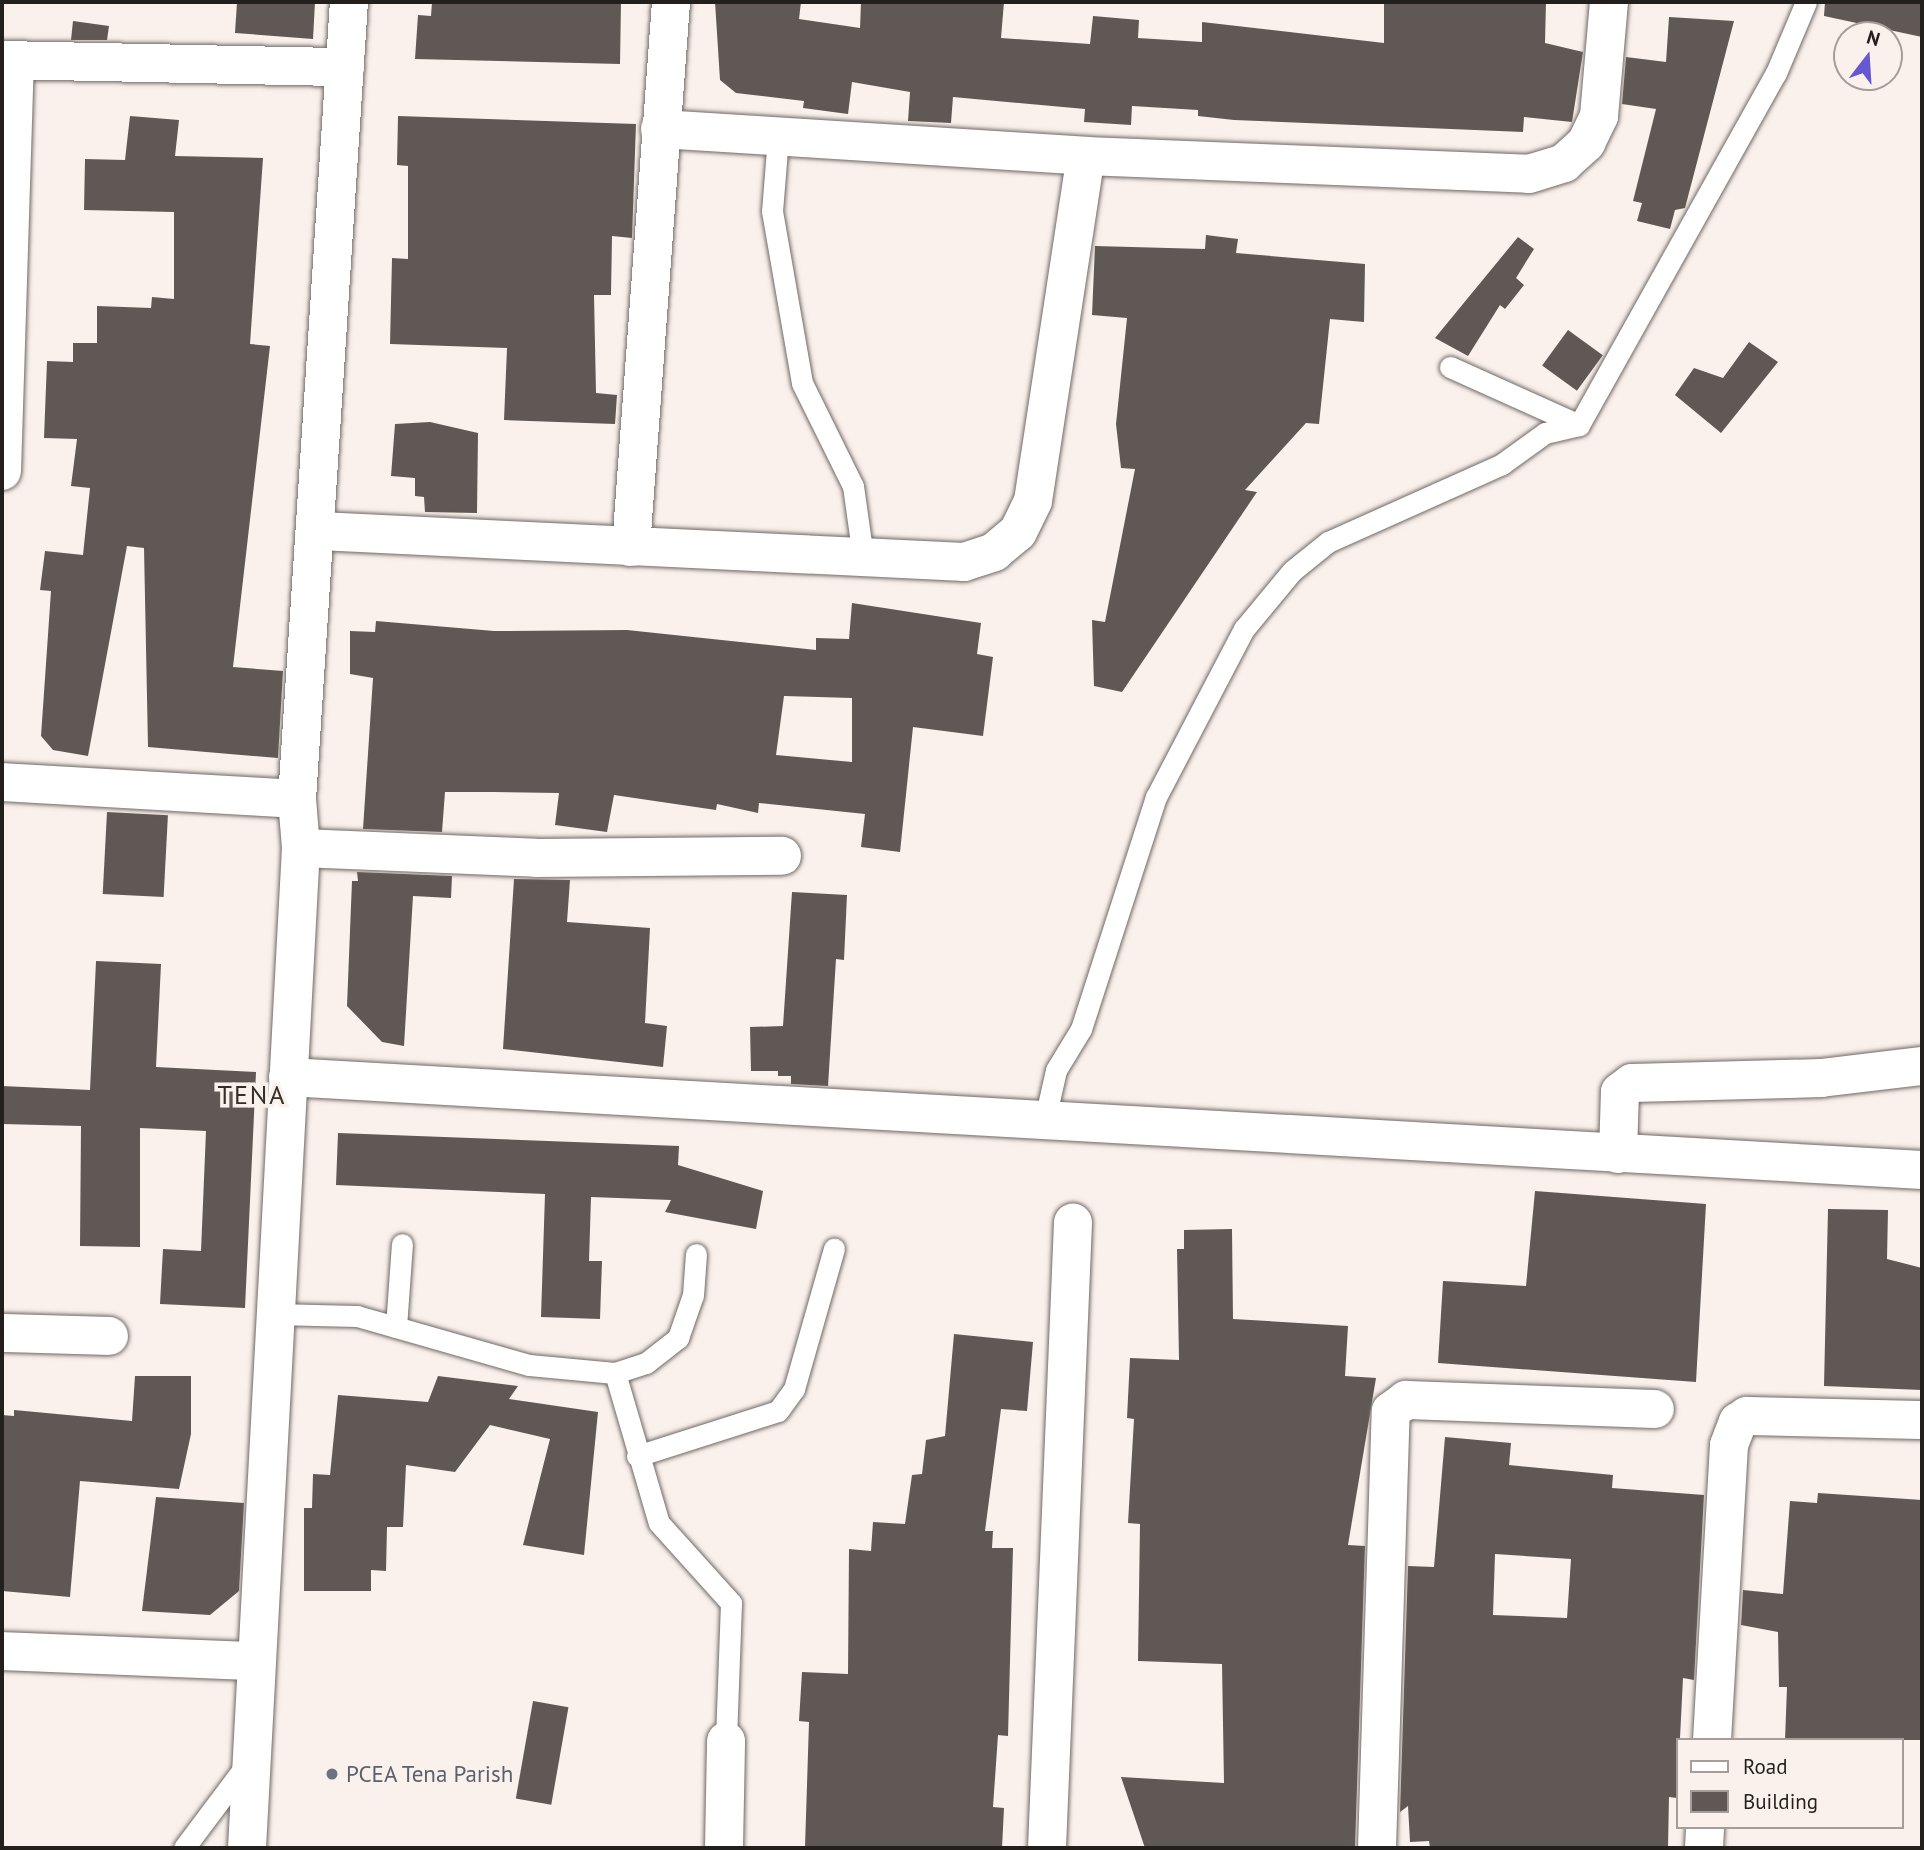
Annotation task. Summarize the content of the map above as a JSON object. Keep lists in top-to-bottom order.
{
  "districts": ["TENA"],
  "places": ["PCEA Tena Parish"],
  "legend": ["Road", "Building"],
  "north": "top"
}
